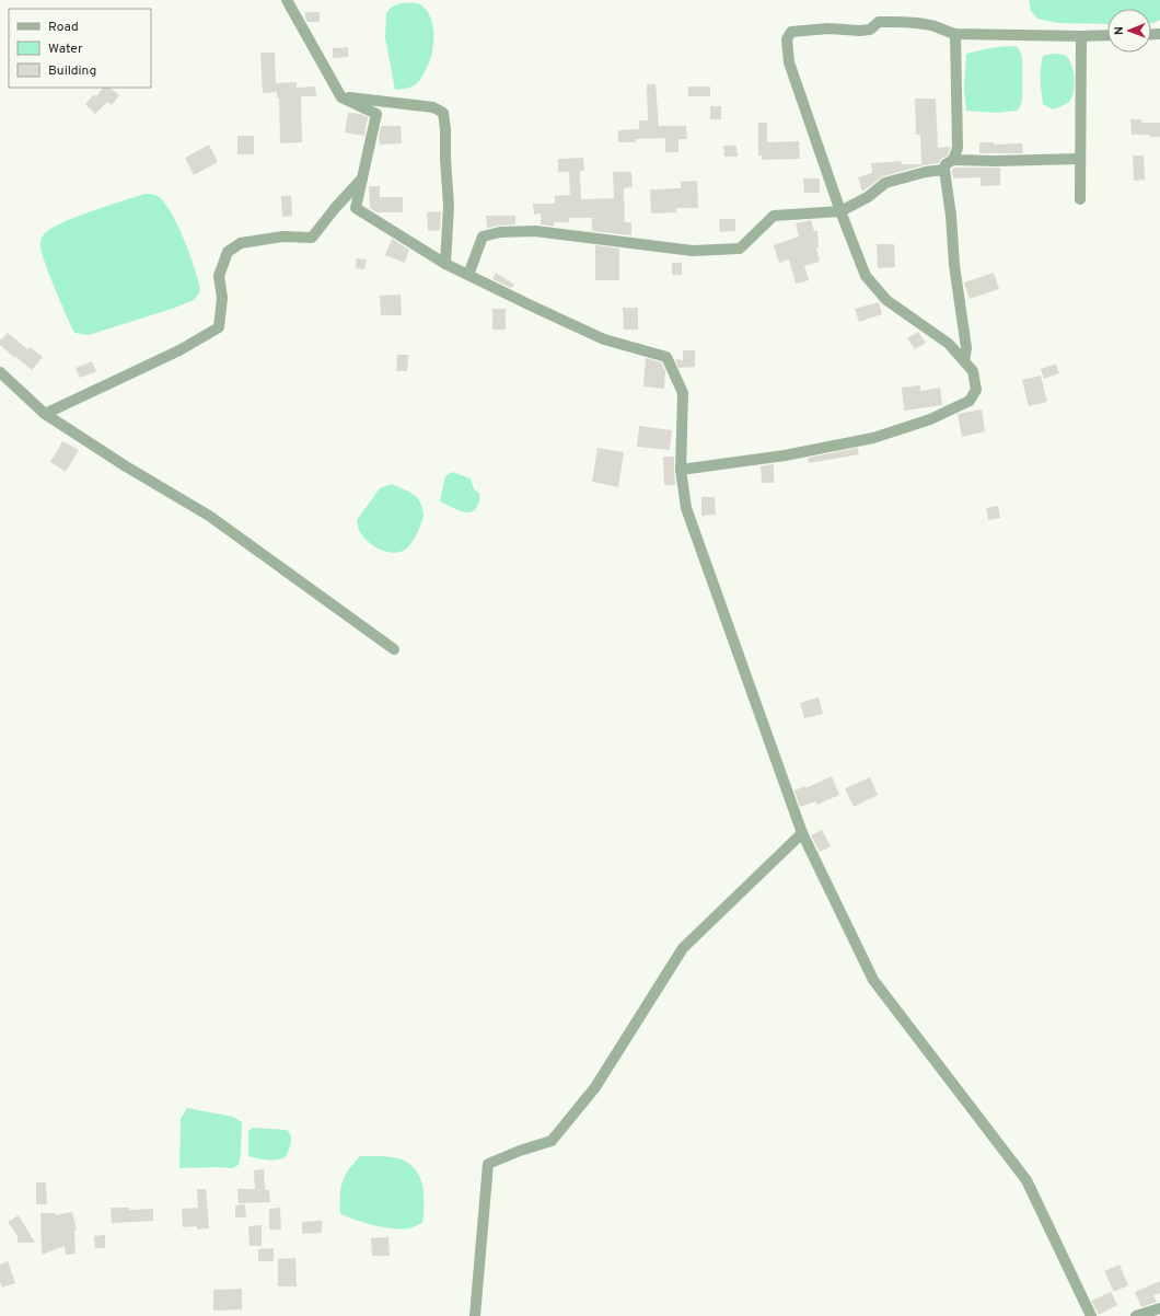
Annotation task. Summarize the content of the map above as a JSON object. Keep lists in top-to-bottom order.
{
  "legend": ["Road", "Water", "Building"],
  "north": "left"
}
